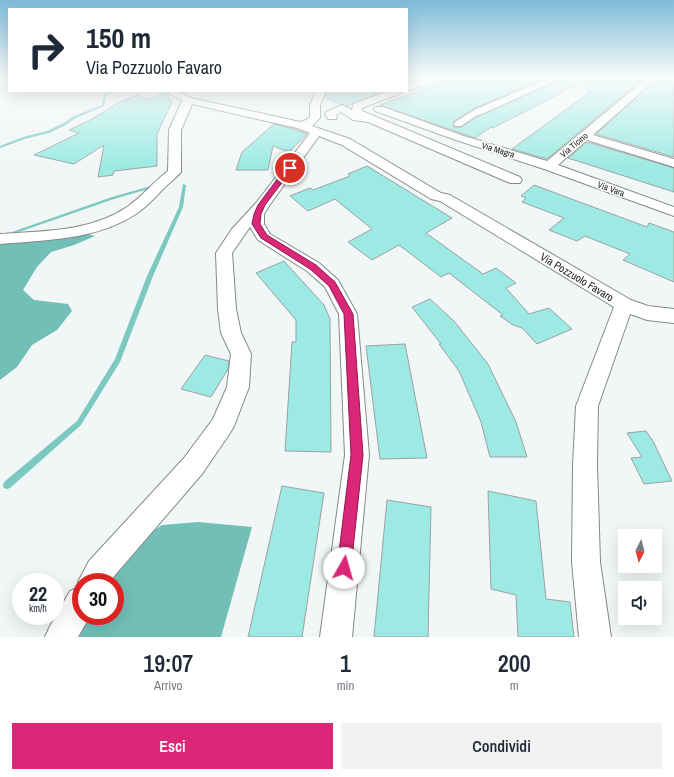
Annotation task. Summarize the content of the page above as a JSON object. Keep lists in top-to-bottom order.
{
  "streets": {
    "street": [
      "Via Ticino",
      "Via Magra",
      "Via Vara",
      "Via Pozzuolo Favaro"
    ]
  },
  "crossings": [
    ["Via Ticino", "Via Magra"],
    ["Via Ticino", "Via Vara"],
    ["Via Magra", "Via Vara"]
  ],
  "north": "bottom",
  "page": {
    "turn": ["150 m", "Via Pozzuolo Favaro"],
    "speed": "22 km/h",
    "limit": "30",
    "eta": [
      "19:07",
      "Arrivo",
      "1",
      "min",
      "200",
      "m"
    ],
    "buttons": ["Esci", "Condividi"]
  }
}
